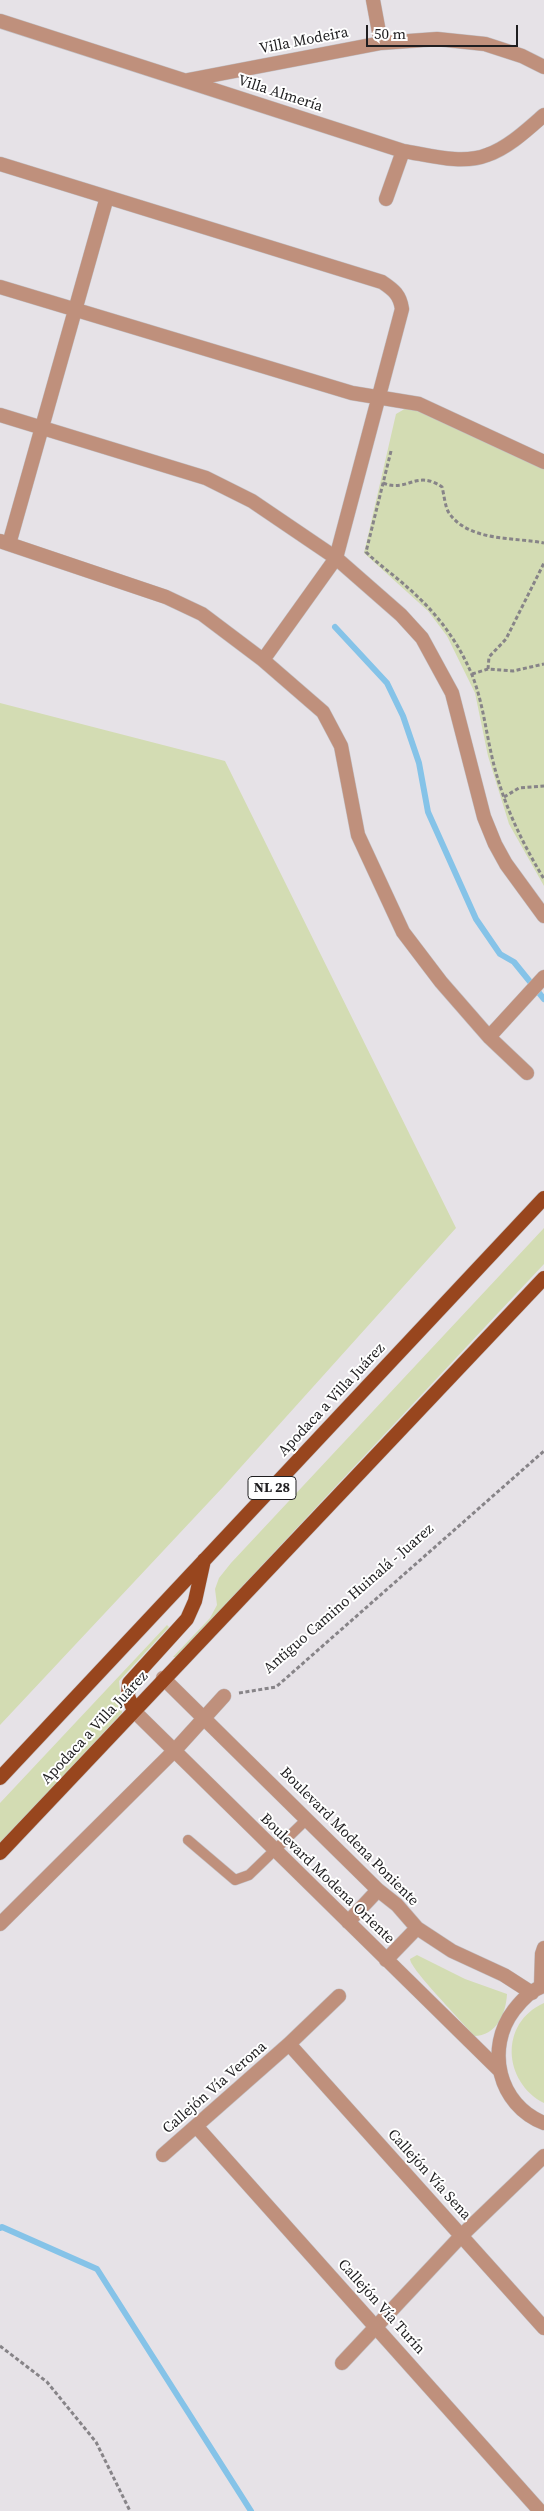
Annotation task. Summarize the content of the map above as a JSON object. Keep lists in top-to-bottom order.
{
  "streets": {
    "main road": ["Apodaca a Villa Juárez", "NL 28"],
    "street": [
      "Villa Modeira",
      "Villa Almería",
      "Boulevard Modena Poniente",
      "Boulevard Modena Oriente",
      "Callejón Vía Verona",
      "Callejón Vía Sena",
      "Callejón Vía Turín"
    ],
    "path": ["Antiguo Camino Huinalá - Juarez"]
  },
  "crossings": [
    ["Villa Modeira", "Villa Almería"],
    ["Apodaca a Villa Juárez", "Boulevard Modena Poniente"],
    ["Apodaca a Villa Juárez", "Boulevard Modena Oriente"],
    ["Callejón Vía Verona", "Callejón Vía Sena"],
    ["Callejón Vía Verona", "Callejón Vía Turín"]
  ],
  "scale_bar": "50 m"
}
